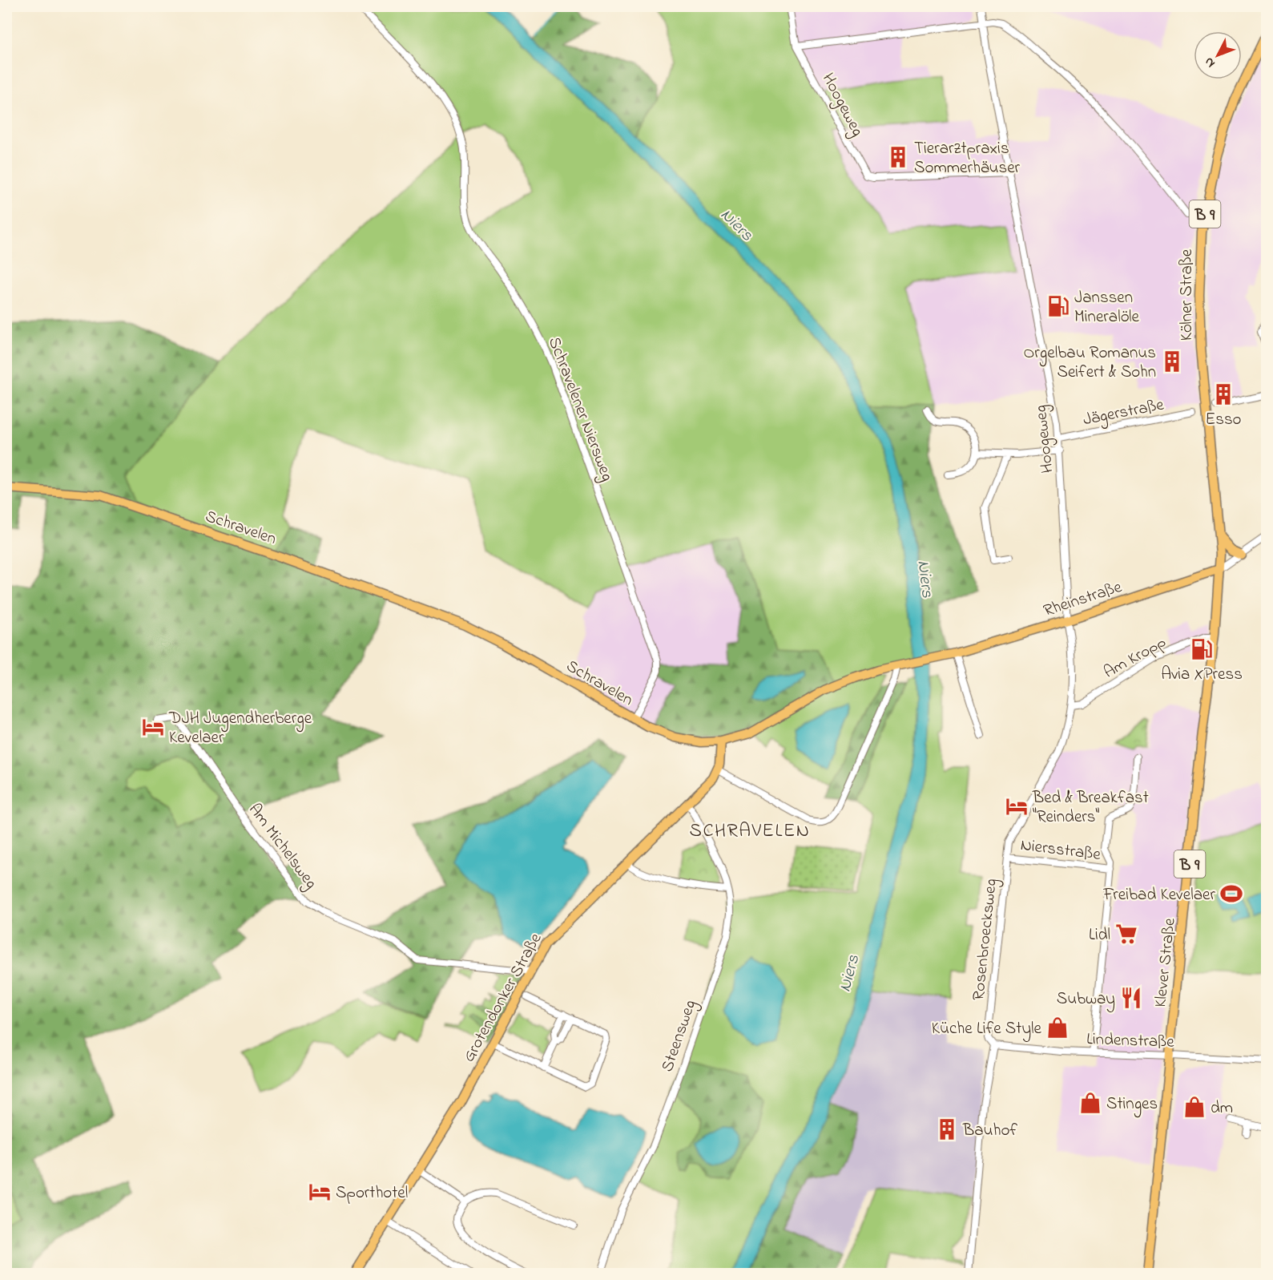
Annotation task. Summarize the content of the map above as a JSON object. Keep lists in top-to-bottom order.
{
  "streets": {
    "main road": [
      "B 9",
      "Kölner Straße",
      "Schravelen",
      "Rheinstraße",
      "Klever Straße",
      "Grotendonker Straße"
    ],
    "street": [
      "Hoogeweg",
      "Schravelener Niersweg",
      "Jägerstraße",
      "Am Kropp",
      "Am Michelsweg",
      "Niersstraße",
      "Rosenbroecksweg",
      "Steensweg",
      "Lindenstraße"
    ]
  },
  "crossings": [
    ["Hoogeweg", "Jägerstraße"],
    ["Hoogeweg", "Rheinstraße"],
    ["Hoogeweg", "Rosenbroecksweg"],
    ["Kölner Straße", "Rheinstraße"],
    ["Kölner Straße", "Klever Straße"],
    ["Schravelener Niersweg", "Schravelen"],
    ["Schravelen", "Rheinstraße"],
    ["Rheinstraße", "Rosenbroecksweg"],
    ["Rheinstraße", "Klever Straße"],
    ["Am Kropp", "Rosenbroecksweg"],
    ["Am Kropp", "Klever Straße"],
    ["Am Michelsweg", "Grotendonker Straße"],
    ["Niersstraße", "Rosenbroecksweg"],
    ["Rosenbroecksweg", "Lindenstraße"],
    ["Klever Straße", "Lindenstraße"],
    ["Grotendonker Straße", "Steensweg"]
  ],
  "districts": ["SCHRAVELEN"],
  "water": ["Niers"],
  "places": {
    "building": [
      "Tierarztpraxis Sommerhäuser",
      "Orgelbau Romanus Seifert & Sohn",
      "Esso",
      "Bauhof"
    ],
    "fuel station": ["Janssen Mineralöle", "Avia XPress"],
    "hotel": ["DJH Jugendherberge Kevelaer", "Bed & Breakfast \"Reinders\"", "Sporthotel"],
    "sports": ["Freibad Kevelaer"],
    "supermarket": ["Lidl"],
    "restaurant": ["Subway"],
    "shop": ["Küche Life Style", "Stinges", "dm"]
  },
  "north": "bottom left"
}
